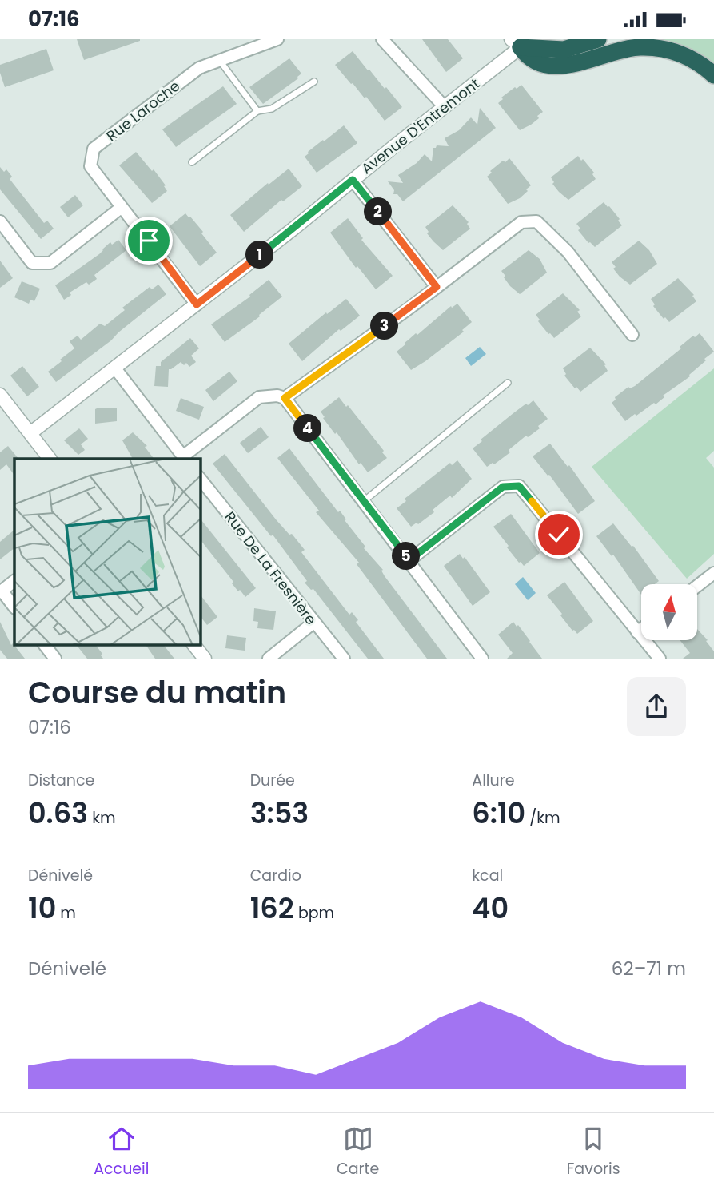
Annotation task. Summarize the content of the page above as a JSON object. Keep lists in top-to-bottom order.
{
  "streets": {
    "street": ["Rue Laroche", "Avenue D'Entremont", "Rue De La Fresnière"]
  },
  "crossings": [
    ["Rue Laroche", "Avenue D'Entremont"]
  ],
  "north": "top",
  "page": {
    "status": "07:16",
    "pins": [
      "2",
      "1",
      "3",
      "4",
      "5"
    ],
    "heading": ["Course du matin", "07:16"],
    "stats": [
      ["Distance", "0.63 km"],
      ["Durée", "3:53"],
      ["Allure", "6:10 /km"],
      ["Dénivelé", "10 m"],
      ["Cardio", "162 bpm"],
      ["kcal", "40"]
    ],
    "chart": ["Dénivelé", "62–71 m"],
    "tabs": ["Accueil", "Carte", "Favoris"]
  }
}
